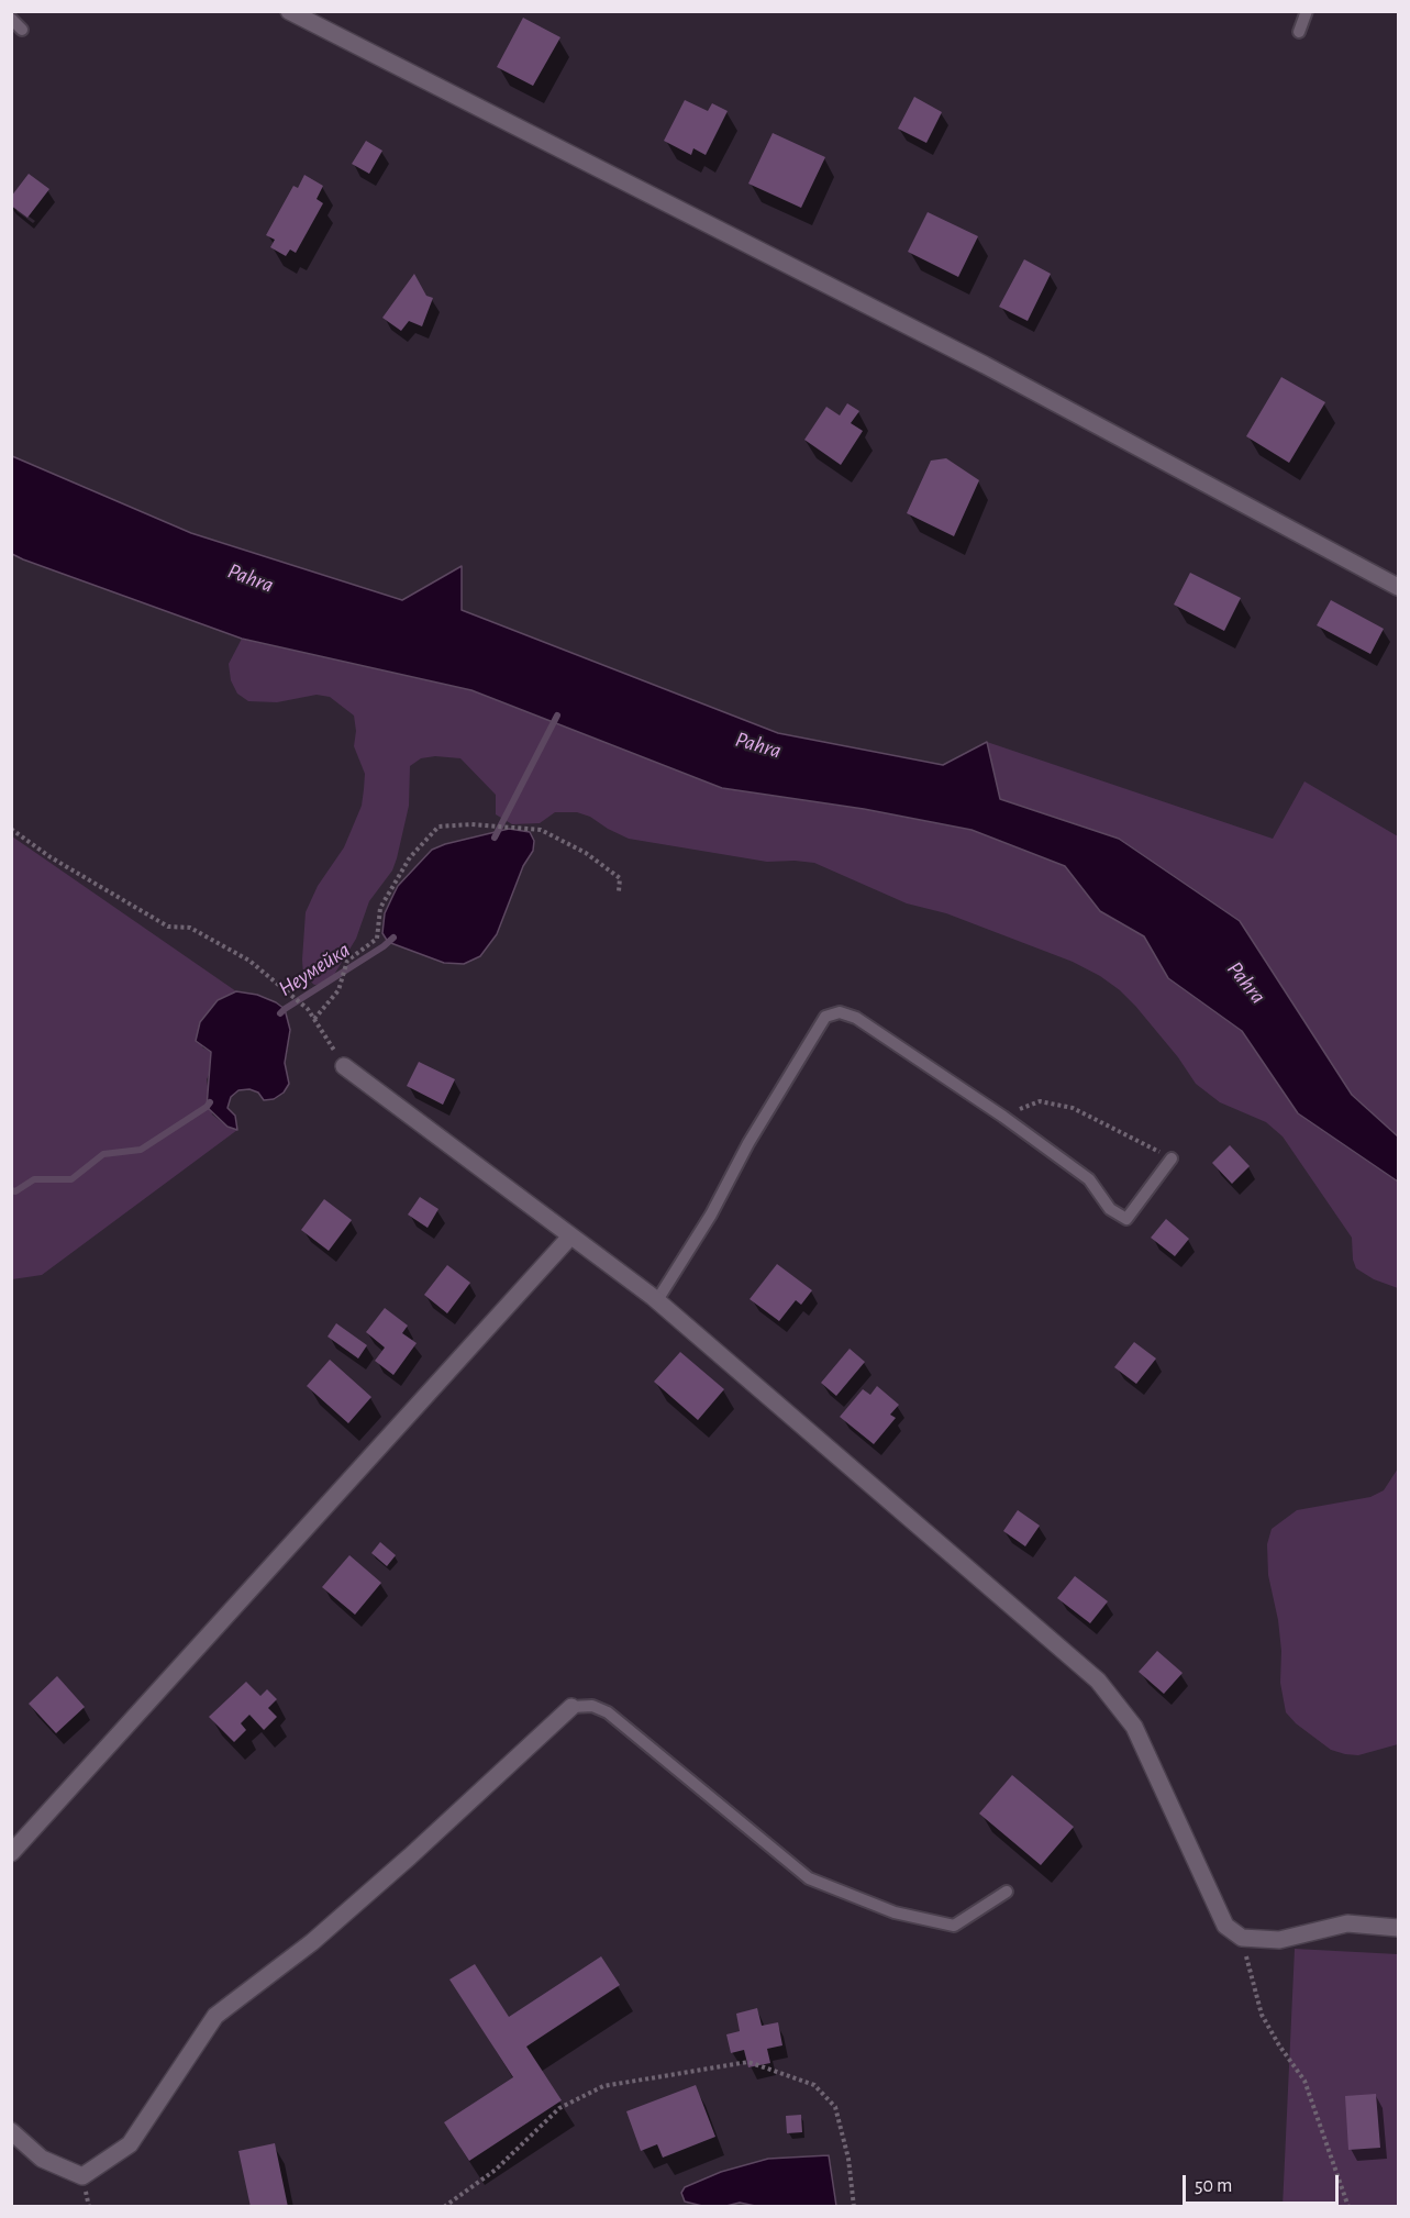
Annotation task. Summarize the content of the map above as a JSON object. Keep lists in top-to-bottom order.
{
  "water": ["Pahra", "Неумейка"],
  "scale_bar": "50 m"
}
